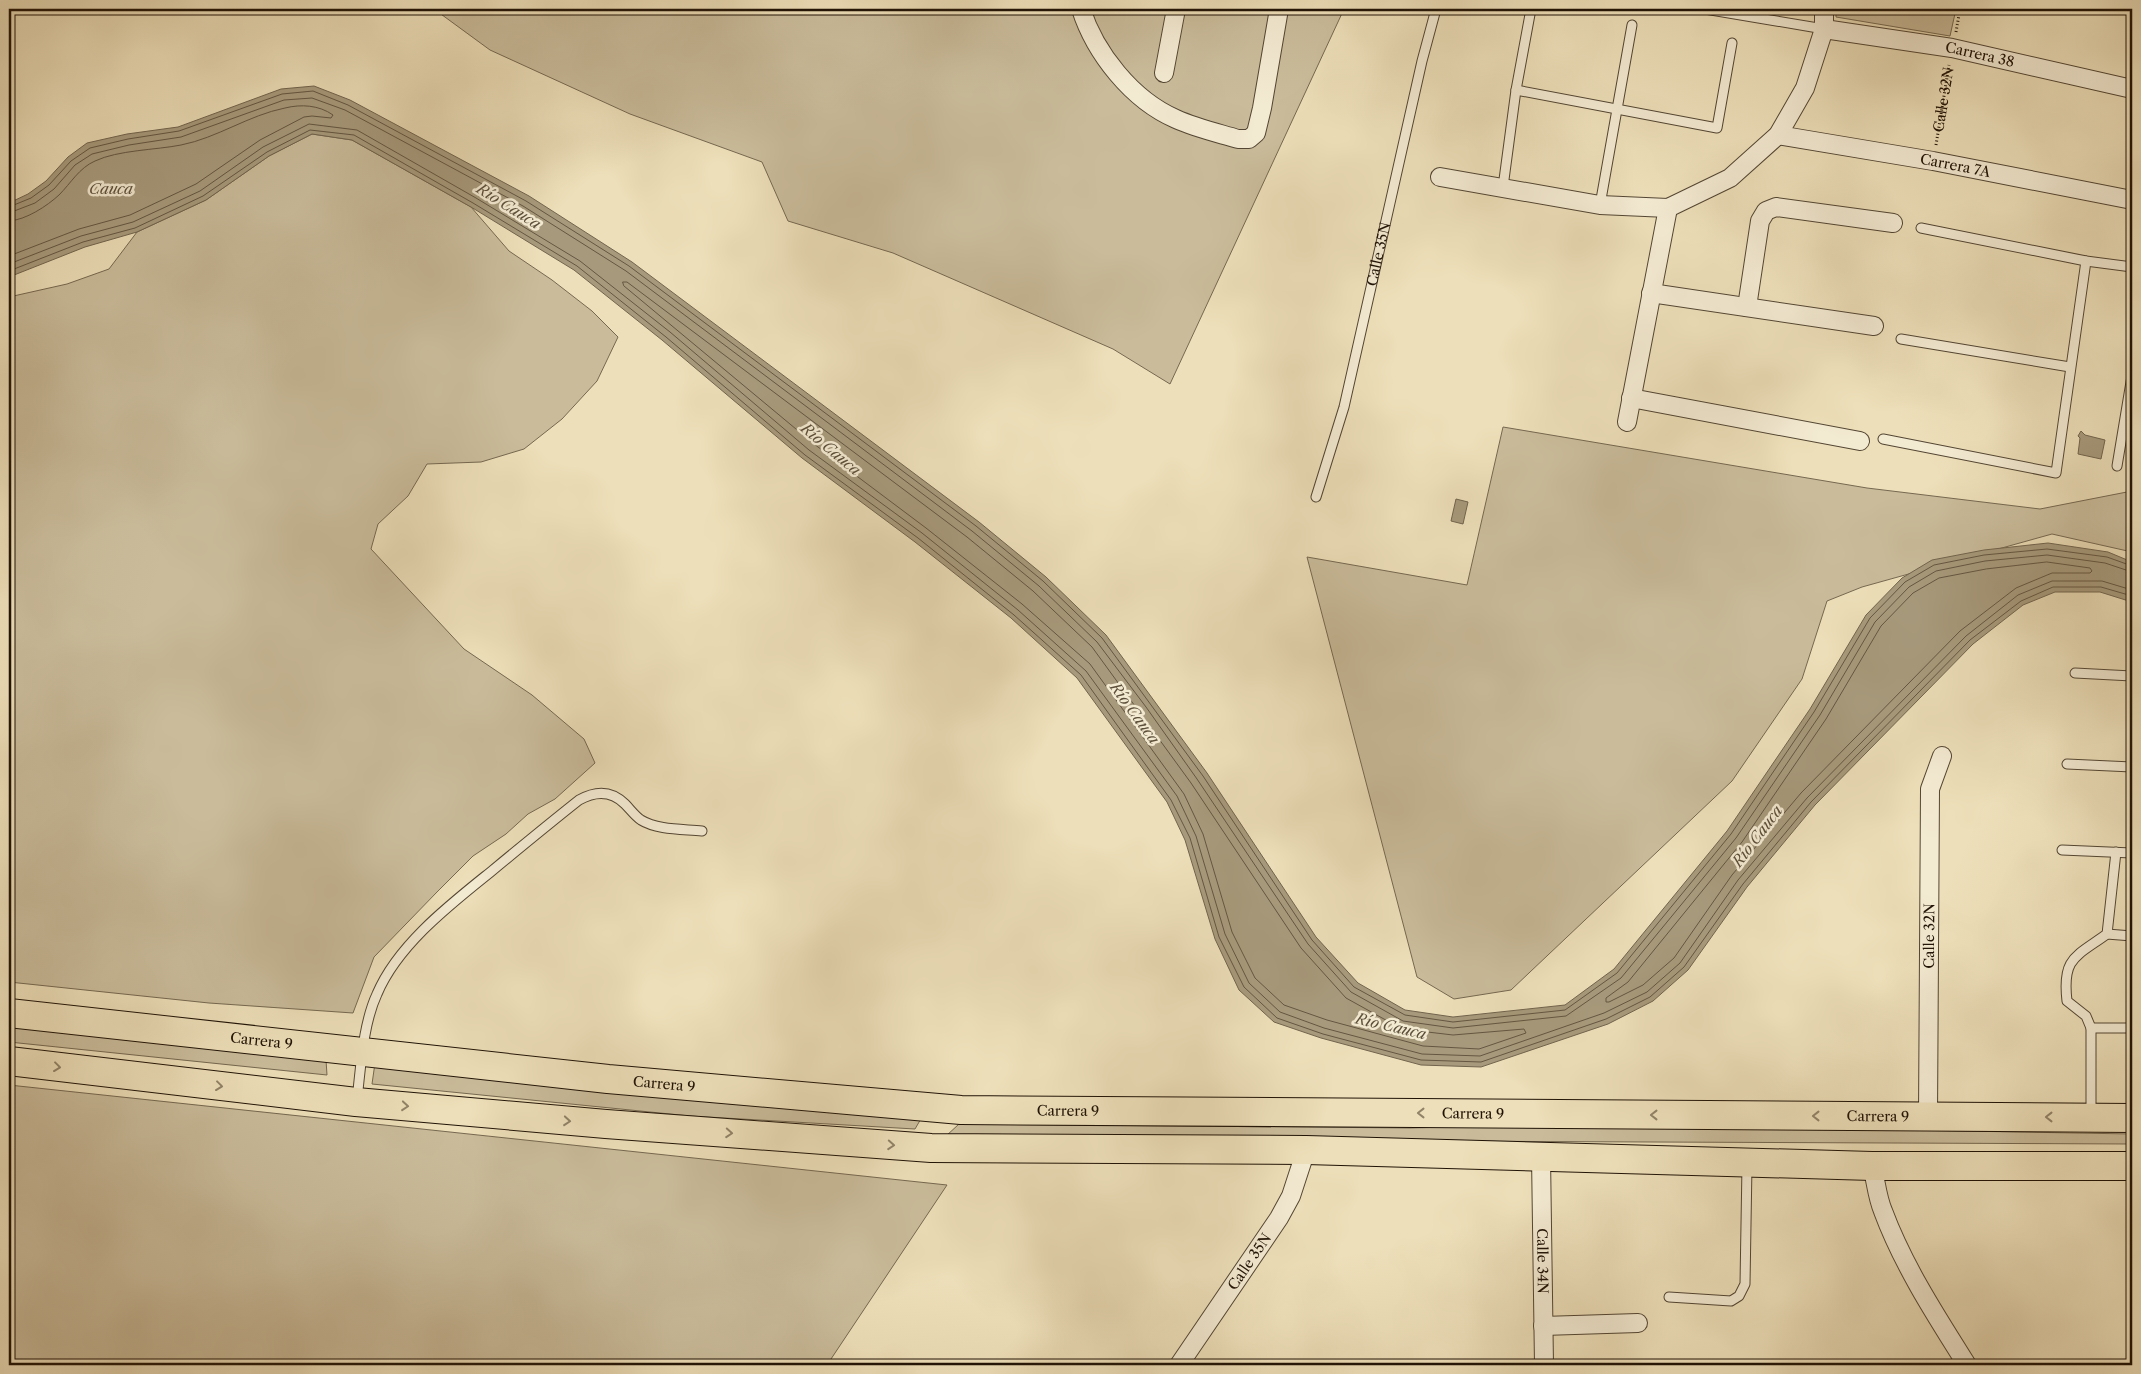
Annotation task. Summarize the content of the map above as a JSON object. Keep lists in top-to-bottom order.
{
  "streets": {
    "main road": ["Carrera 9"],
    "street": [
      "Carrera 38",
      "Calle 32N",
      "Carrera 7A",
      "Calle 35N",
      "Calle 34N"
    ]
  },
  "crossings": [
    ["Carrera 38", "Calle 32N"],
    ["Calle 32N", "Carrera 7A"],
    ["Calle 32N", "Carrera 9"]
  ],
  "water": ["Cauca", "Río Cauca"]
}
